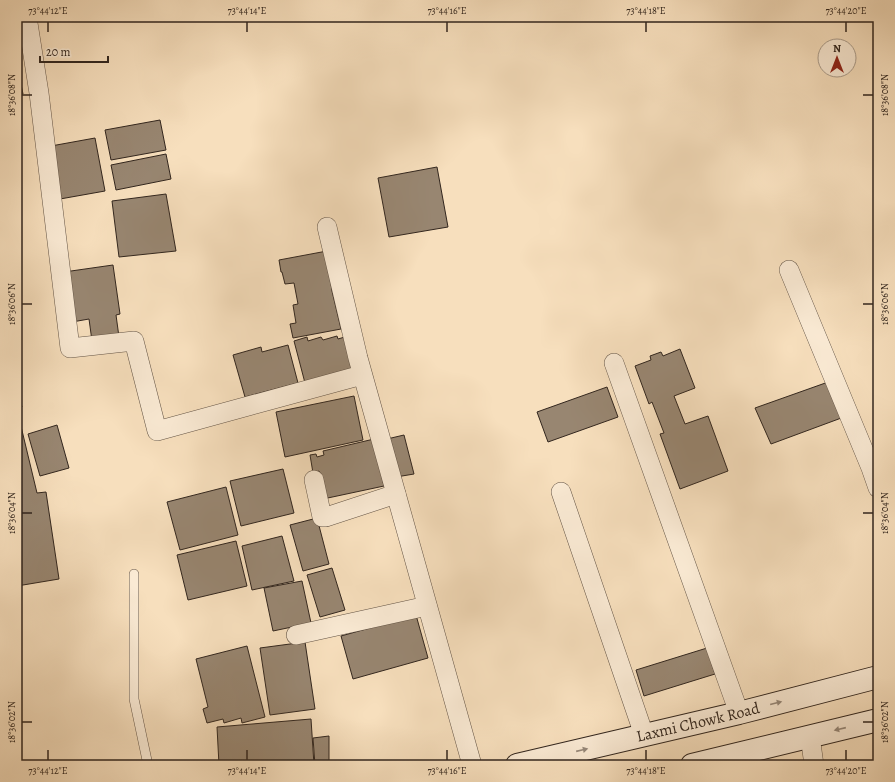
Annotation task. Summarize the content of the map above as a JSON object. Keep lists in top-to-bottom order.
{
  "streets": {
    "main road": ["Laxmi Chowk Road"]
  },
  "scale_bar": "20 m",
  "north": "top",
  "coordinates": [
    "73°44'12\"E",
    "73°44'14\"E",
    "73°44'16\"E",
    "73°44'18\"E",
    "73°44'20\"E",
    "18°36'08\"N",
    "18°36'06\"N",
    "18°36'04\"N",
    "18°36'02\"N"
  ]
}
